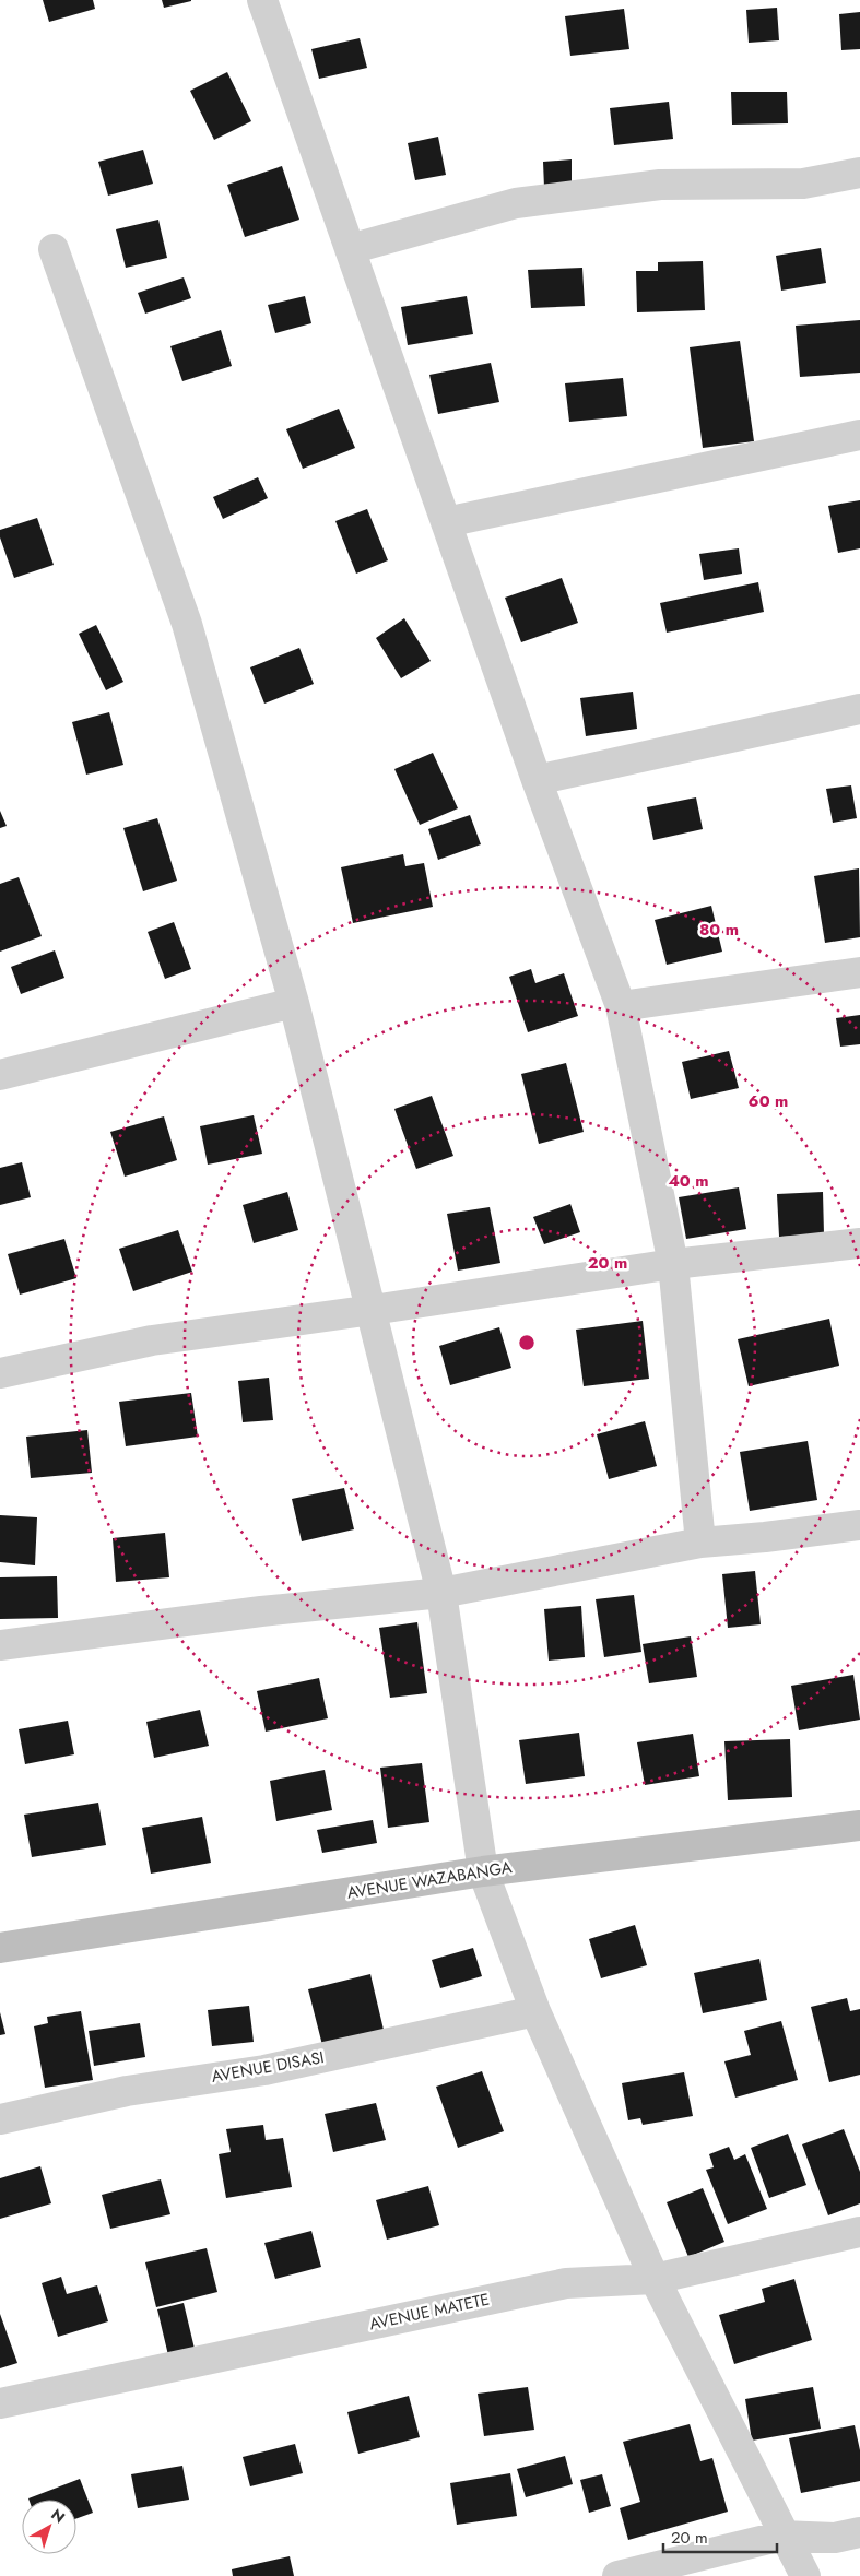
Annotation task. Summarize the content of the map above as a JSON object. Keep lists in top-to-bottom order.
{
  "streets": {
    "main road": ["AVENUE WAZABANGA"],
    "street": ["AVENUE DISASI", "AVENUE MATETE"]
  },
  "scale_bar": "20 m",
  "north": "top right",
  "rings": [
    "80 m",
    "60 m",
    "40 m",
    "20 m"
  ]
}
